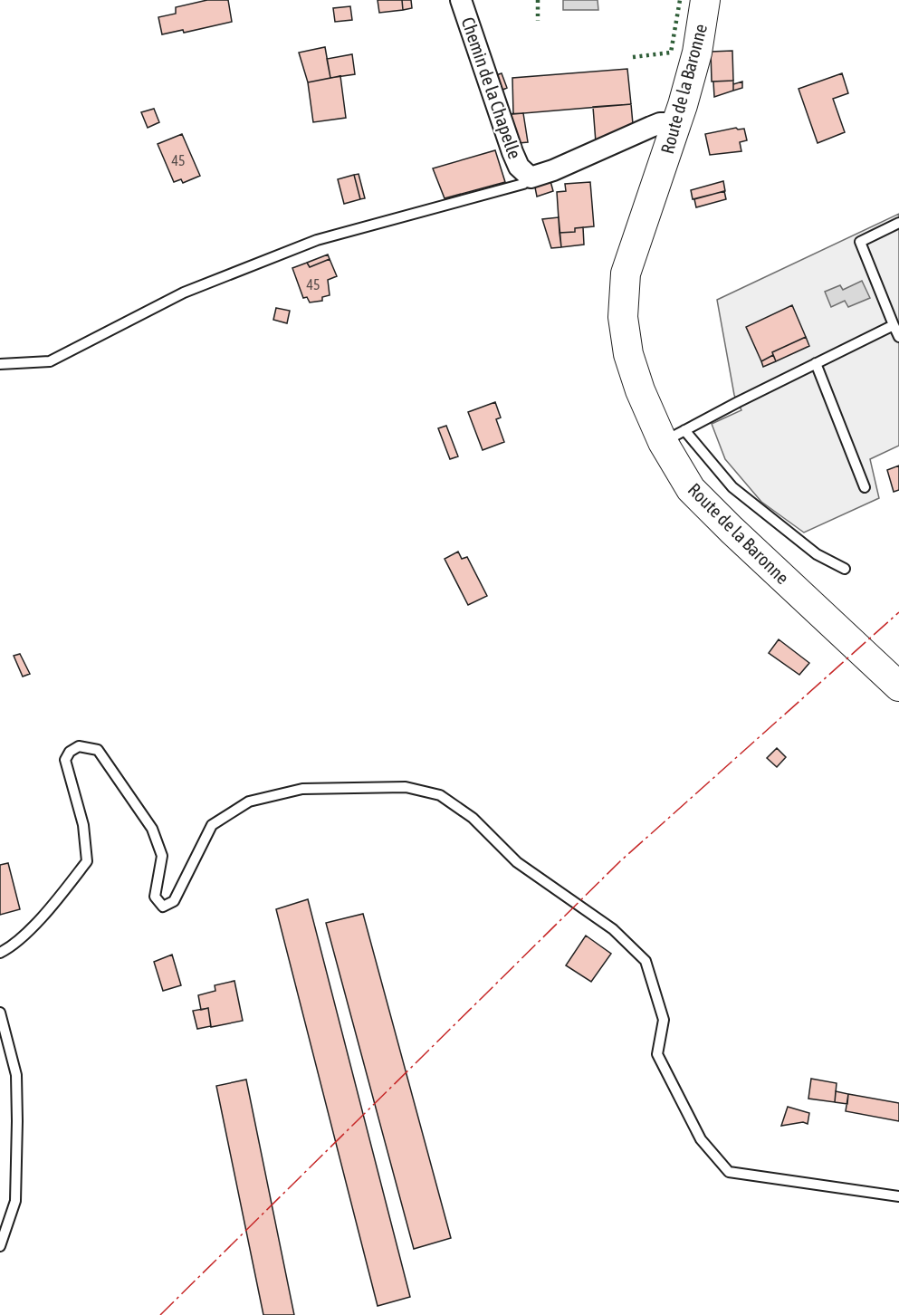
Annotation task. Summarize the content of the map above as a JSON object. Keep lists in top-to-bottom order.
{
  "streets": {
    "main road": ["Route de la Baronne"],
    "street": ["Chemin de la Chapelle"]
  },
  "crossings": [
    ["Chemin de la Chapelle", "Route de la Baronne"]
  ],
  "house_numbers": ["45", "45"]
}
